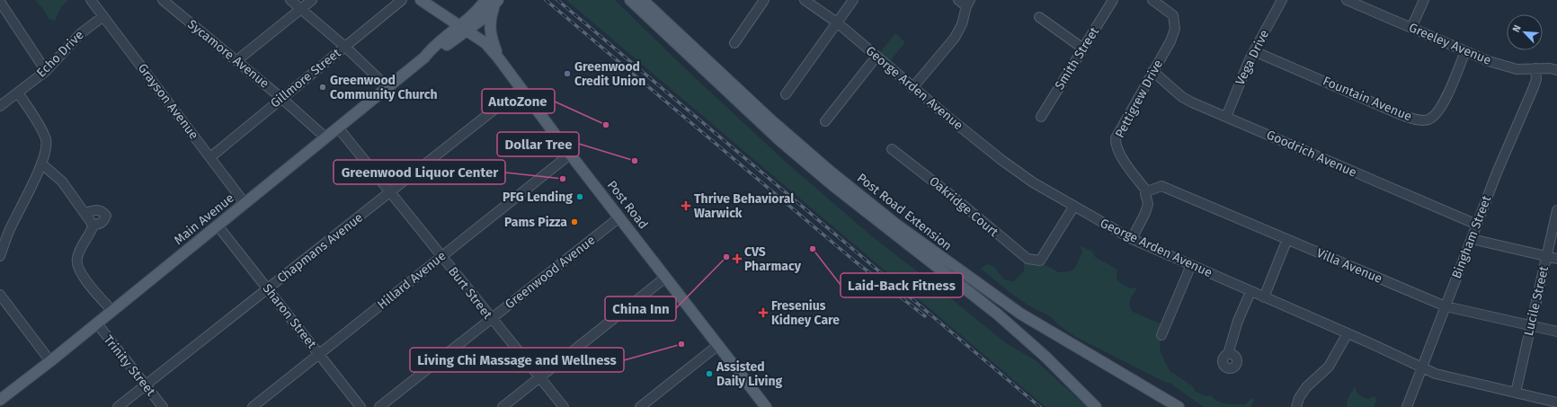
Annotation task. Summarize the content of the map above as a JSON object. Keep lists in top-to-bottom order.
{
  "streets": {
    "main road": ["Post Road", "Post Road Extension", "Main Avenue"],
    "street": [
      "Greeley Avenue",
      "Echo Drive",
      "Sycamore Avenue",
      "Vega Drive",
      "Smith Street",
      "Gillmore Street",
      "George Arden Avenue",
      "Pettigrew Drive",
      "Fountain Avenue",
      "Grayson Avenue",
      "Goodrich Avenue",
      "Oakridge Court",
      "Bingham Street",
      "Chapmans Avenue",
      "Villa Avenue",
      "Greenwood Avenue",
      "Hillard Avenue",
      "Burt Street",
      "Lucile Street",
      "Sharon Street",
      "Trinity Street"
    ]
  },
  "crossings": [
    ["Greeley Avenue", "Fountain Avenue"],
    ["Greeley Avenue", "Bingham Street"],
    ["Echo Drive", "Grayson Avenue"],
    ["Sycamore Avenue", "Gillmore Street"],
    ["Sycamore Avenue", "Main Avenue"],
    ["Vega Drive", "Fountain Avenue"],
    ["Vega Drive", "Goodrich Avenue"],
    ["Gillmore Street", "Grayson Avenue"],
    ["George Arden Avenue", "Oakridge Court"],
    ["George Arden Avenue", "Bingham Street"],
    ["George Arden Avenue", "Lucile Street"],
    ["Pettigrew Drive", "Goodrich Avenue"],
    ["Pettigrew Drive", "Villa Avenue"],
    ["Grayson Avenue", "Main Avenue"],
    ["Goodrich Avenue", "Bingham Street"],
    ["Post Road", "Main Avenue"],
    ["Post Road", "Chapmans Avenue"],
    ["Post Road", "Greenwood Avenue"],
    ["Post Road", "Hillard Avenue"],
    ["Main Avenue", "Burt Street"],
    ["Main Avenue", "Sharon Street"],
    ["Main Avenue", "Trinity Street"],
    ["Bingham Street", "Villa Avenue"],
    ["Chapmans Avenue", "Burt Street"],
    ["Chapmans Avenue", "Sharon Street"],
    ["Chapmans Avenue", "Trinity Street"],
    ["Villa Avenue", "Lucile Street"],
    ["Greenwood Avenue", "Burt Street"],
    ["Hillard Avenue", "Burt Street"],
    ["Hillard Avenue", "Sharon Street"]
  ],
  "places": {
    "other": [
      "Greenwood Credit Union",
      "Greenwood Community Church",
      "AutoZone",
      "Dollar Tree",
      "Greenwood Liquor Center",
      "PFG Lending",
      "Pams Pizza",
      "Laid-Back Fitness",
      "China Inn",
      "Living Chi Massage and Wellness",
      "Assisted Daily Living"
    ],
    "health": ["Thrive Behavioral Warwick", "CVS Pharmacy", "Fresenius Kidney Care"]
  },
  "north": "top left"
}
